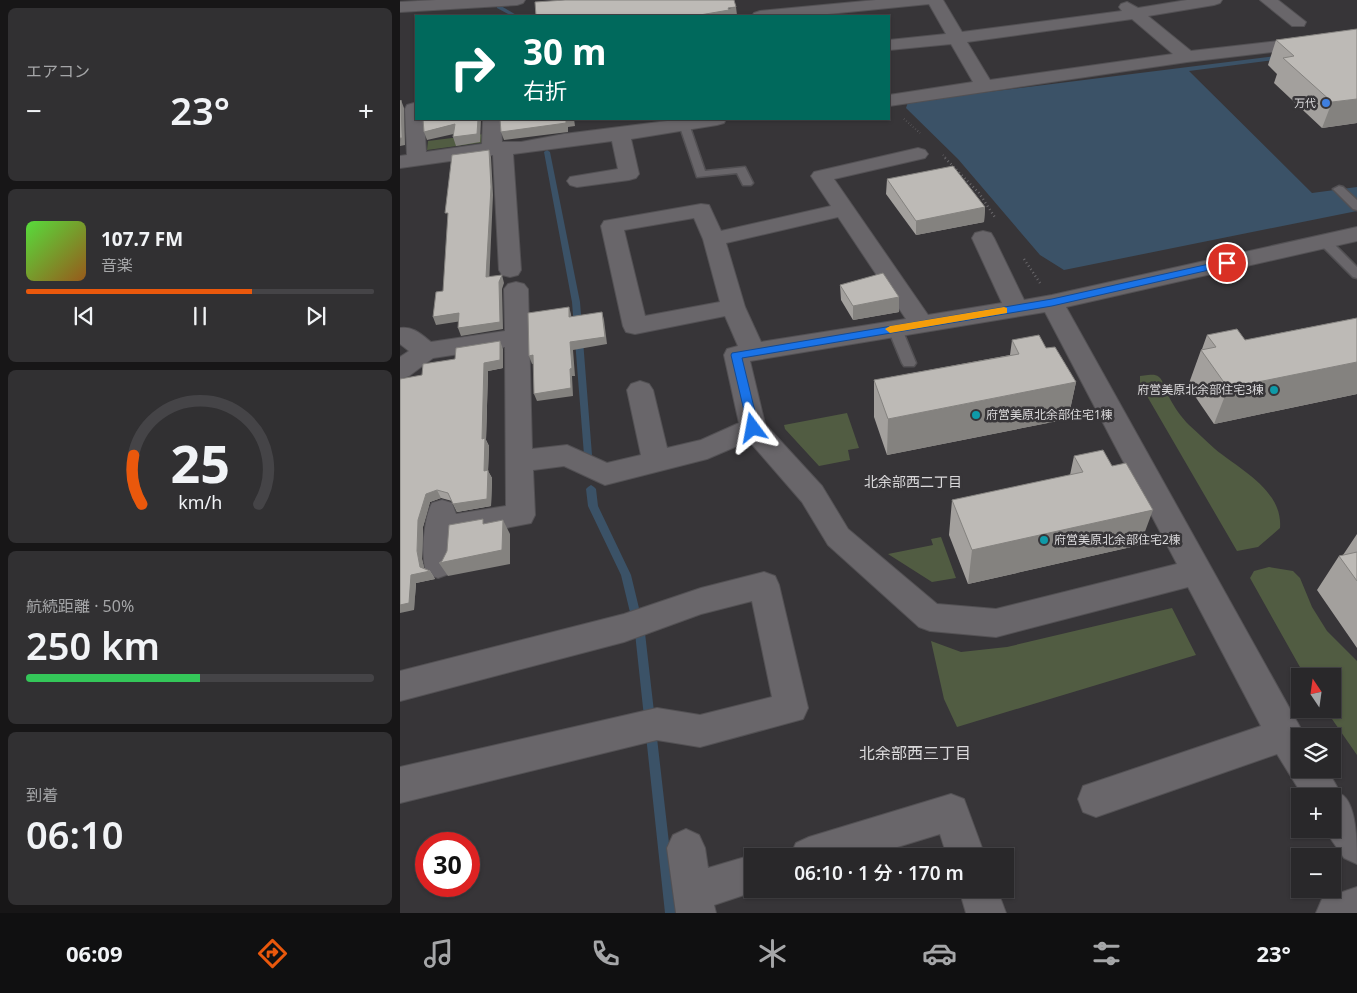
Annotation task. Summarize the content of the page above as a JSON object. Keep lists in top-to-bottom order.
{
  "districts": ["北余部西二丁目", "北余部西三丁目"],
  "places": [
    "万代",
    "府営美原北余部住宅3棟",
    "府営美原北余部住宅1棟",
    "府営美原北余部住宅2棟"
  ],
  "north": "top",
  "page": {
    "tile": [
      "エアコン",
      ["航続距離 · 50%", "250 km"],
      ["到着", "06:10"]
    ],
    "turn": ["30 m", "右折"],
    "heat": ["−", "23°", "+"],
    "song": ["107.7 FM", "音楽"],
    "map_buttons": ["+", "−"],
    "limit": "30",
    "trip": "06:10 · 1 分 · 170 m",
    "tabs": ["06:09", "23°"],
    "gauge": ["25", "km/h"]
  }
}
